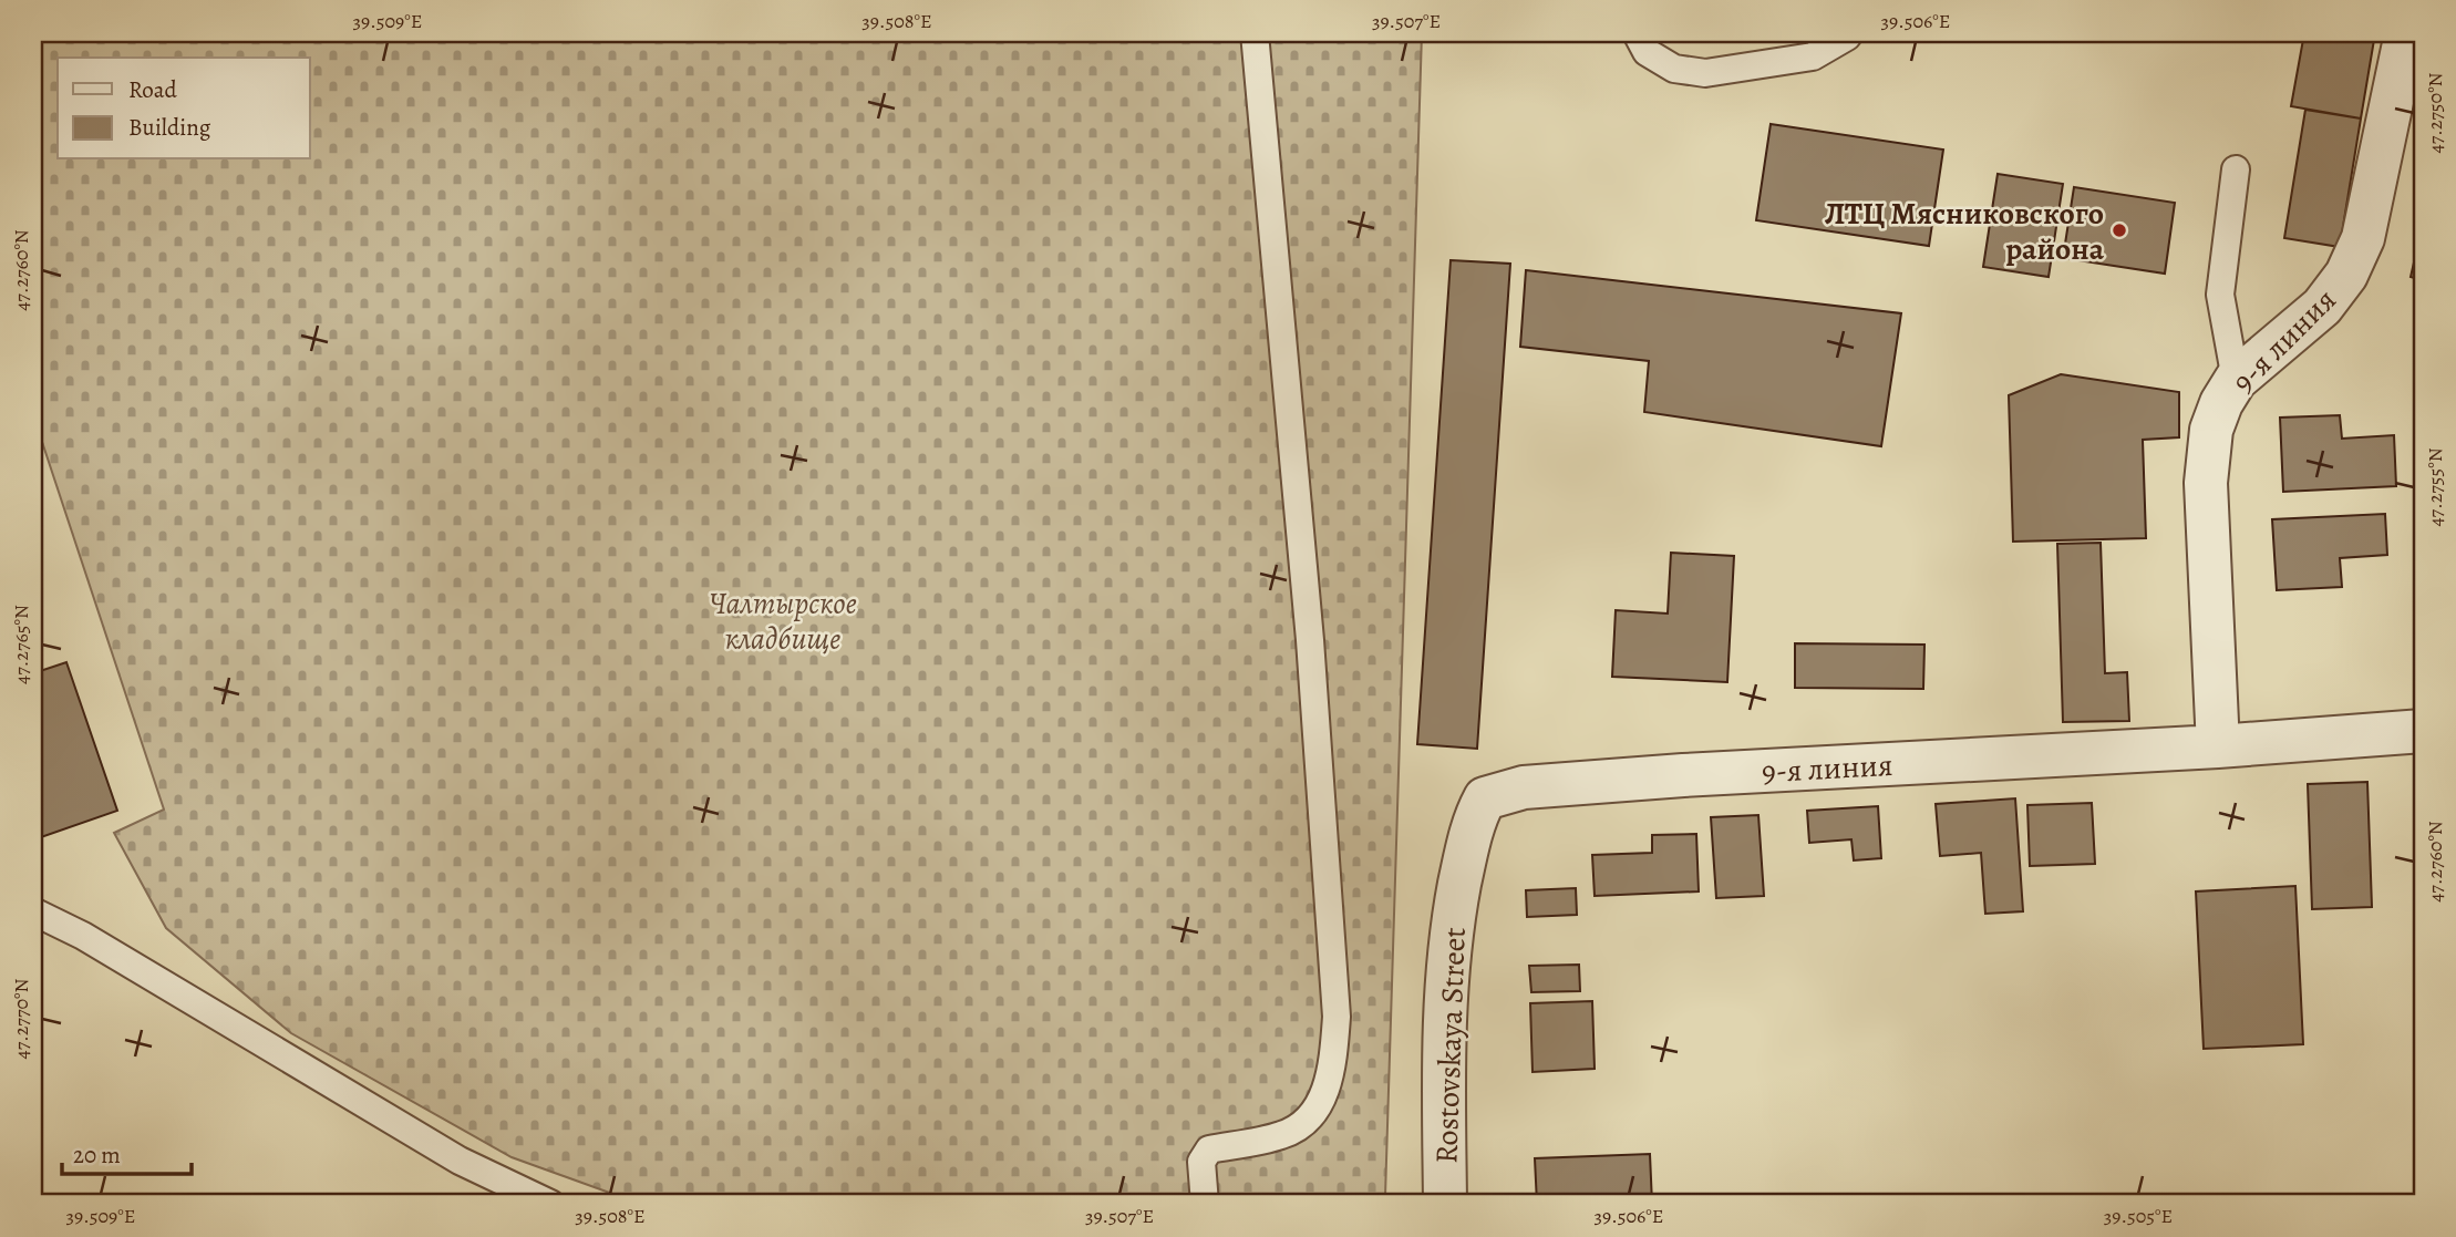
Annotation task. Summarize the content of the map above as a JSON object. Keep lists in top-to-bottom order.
{
  "streets": {
    "street": ["9-я линия", "Rostovskaya Street"]
  },
  "crossings": [
    ["9-я линия", "Rostovskaya Street"]
  ],
  "parks": ["Чалтырское кладбище"],
  "places": ["ЛТЦ Мясниковского района"],
  "legend": ["Road", "Building"],
  "scale_bar": "20 m",
  "coordinates": [
    "39.509°E",
    "39.508°E",
    "39.507°E",
    "39.506°E",
    "47.2750°N",
    "47.2760°N",
    "47.2755°N",
    "47.2765°N",
    "47.2770°N",
    "39.505°E"
  ]
}
